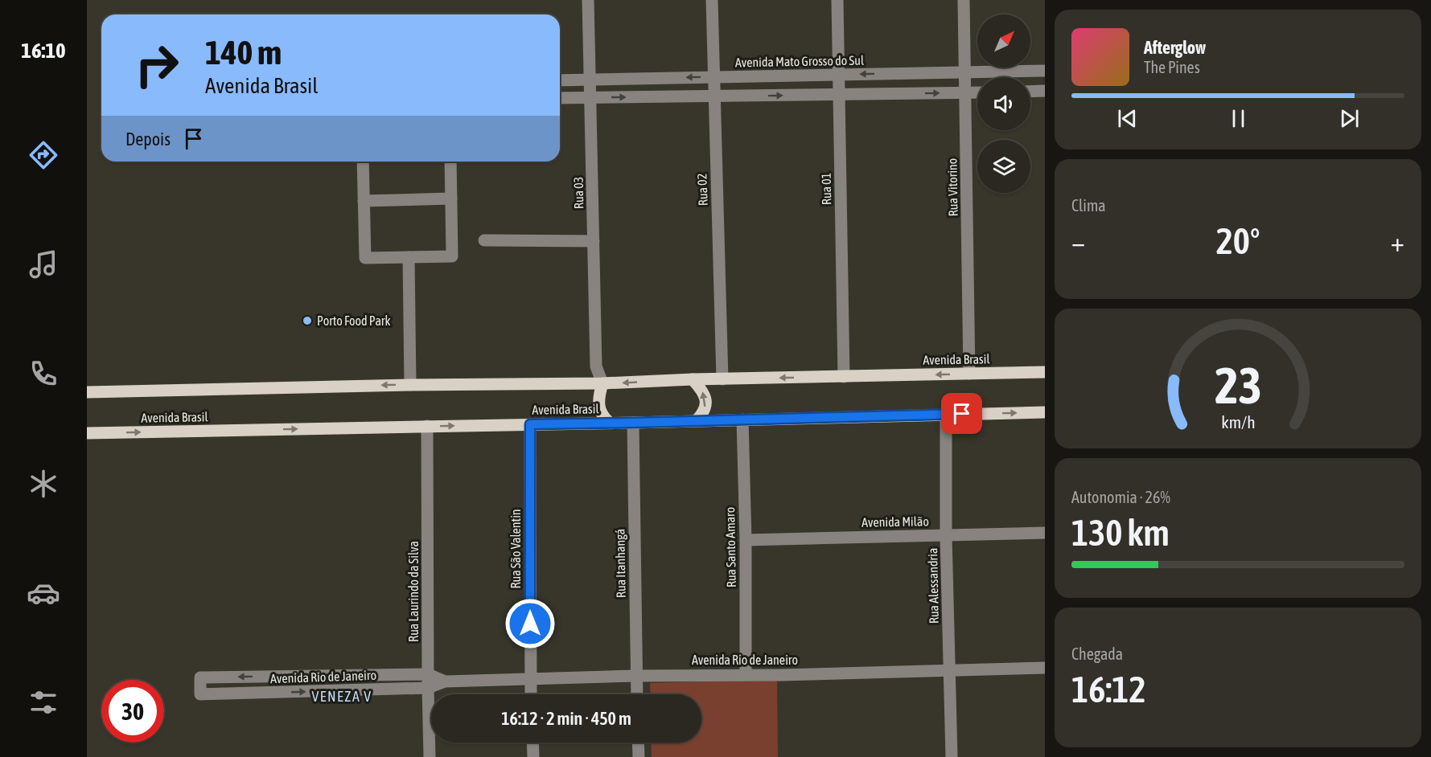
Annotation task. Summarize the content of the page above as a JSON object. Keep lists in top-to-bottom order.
{
  "streets": {
    "main road": ["Avenida Brasil"],
    "street": [
      "Avenida Mato Grosso do Sul",
      "Rua Vitorino",
      "Rua 01",
      "Rua 02",
      "Rua 03",
      "Avenida Milão",
      "Rua Santo Amaro",
      "Rua São Valentin",
      "Rua Itanhangá",
      "Rua Alessandria",
      "Rua Laurindo da Silva",
      "Avenida Rio de Janeiro"
    ]
  },
  "crossings": [
    ["Avenida Mato Grosso do Sul", "Rua Vitorino"],
    ["Avenida Mato Grosso do Sul", "Rua 01"],
    ["Avenida Mato Grosso do Sul", "Rua 02"],
    ["Avenida Mato Grosso do Sul", "Rua 03"],
    ["Rua Vitorino", "Avenida Brasil"],
    ["Rua 01", "Avenida Brasil"],
    ["Rua 02", "Avenida Brasil"],
    ["Rua 03", "Avenida Brasil"],
    ["Avenida Brasil", "Rua Santo Amaro"],
    ["Avenida Brasil", "Rua São Valentin"],
    ["Avenida Brasil", "Rua Itanhangá"],
    ["Avenida Brasil", "Rua Alessandria"],
    ["Avenida Brasil", "Rua Laurindo da Silva"],
    ["Avenida Milão", "Rua Santo Amaro"],
    ["Avenida Milão", "Rua Alessandria"],
    ["Rua Santo Amaro", "Avenida Rio de Janeiro"],
    ["Rua São Valentin", "Avenida Rio de Janeiro"],
    ["Rua Itanhangá", "Avenida Rio de Janeiro"],
    ["Rua Alessandria", "Avenida Rio de Janeiro"],
    ["Rua Laurindo da Silva", "Avenida Rio de Janeiro"]
  ],
  "districts": ["VENEZA V"],
  "places": ["Porto Food Park"],
  "north": "top right",
  "page": {
    "tabs": "16:10",
    "turn": ["140 m", "Avenida Brasil"],
    "song": ["Afterglow", "The Pines"],
    "then": "Depois",
    "tile": [
      "Clima",
      ["Autonomia · 26%", "130 km"],
      ["Chegada", "16:12"]
    ],
    "heat": ["−", "20°", "+"],
    "limit": "30",
    "trip": "16:12 · 2 min · 450 m",
    "gauge": ["23", "km/h"]
  }
}
